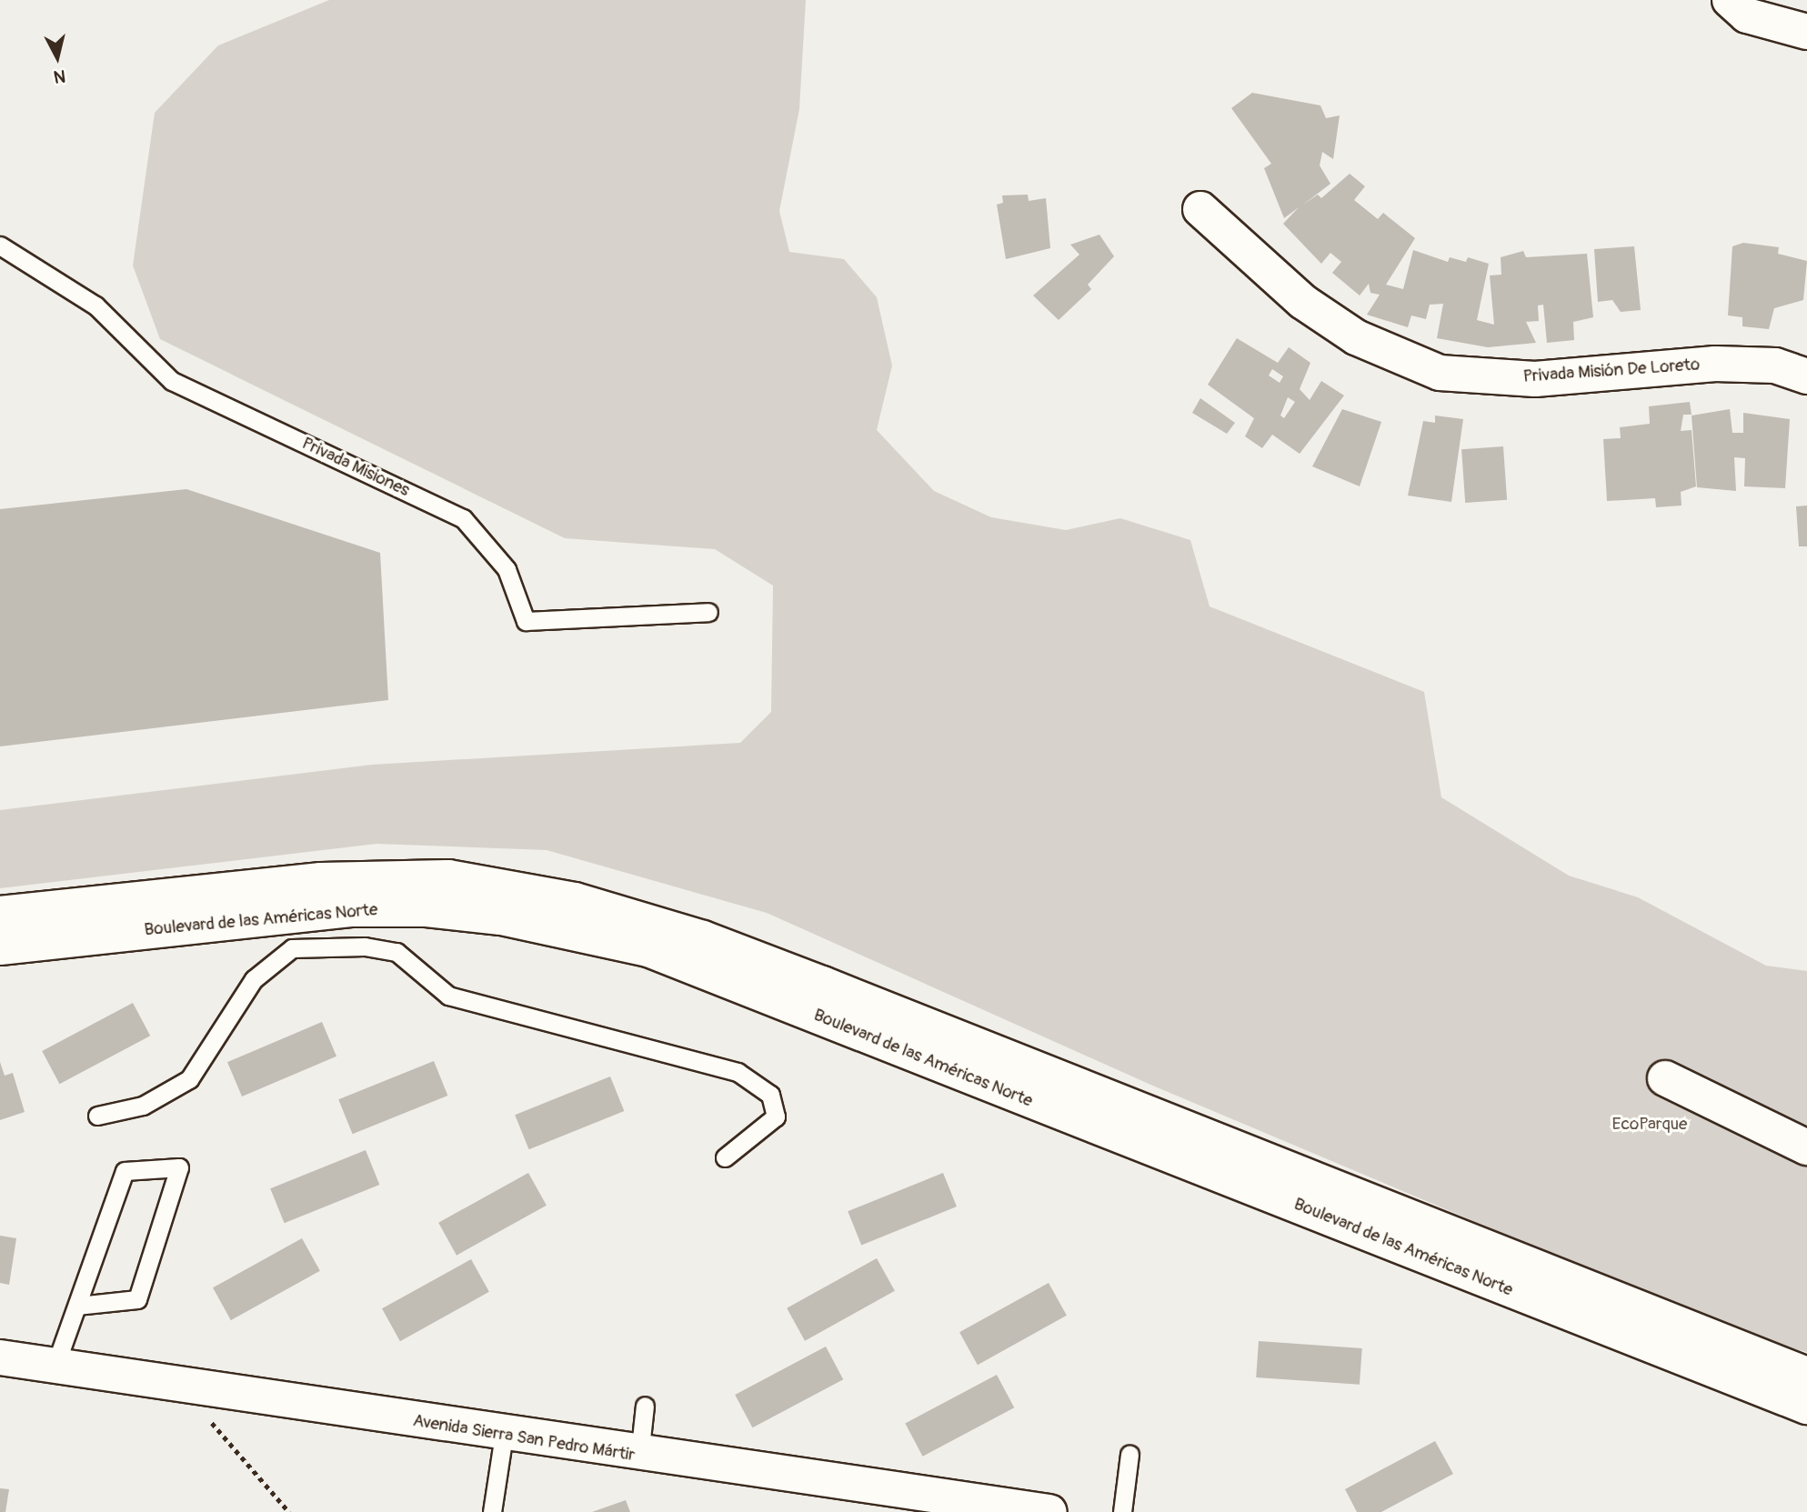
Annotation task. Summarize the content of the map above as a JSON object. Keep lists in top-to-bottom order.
{
  "streets": {
    "main road": ["Privada Misión De Loreto", "Boulevard de las Américas Norte", "Avenida Sierra San Pedro Mártir"],
    "lane": ["Privada Misiones"]
  },
  "parks": ["EcoParque"],
  "north": "bottom"
}
